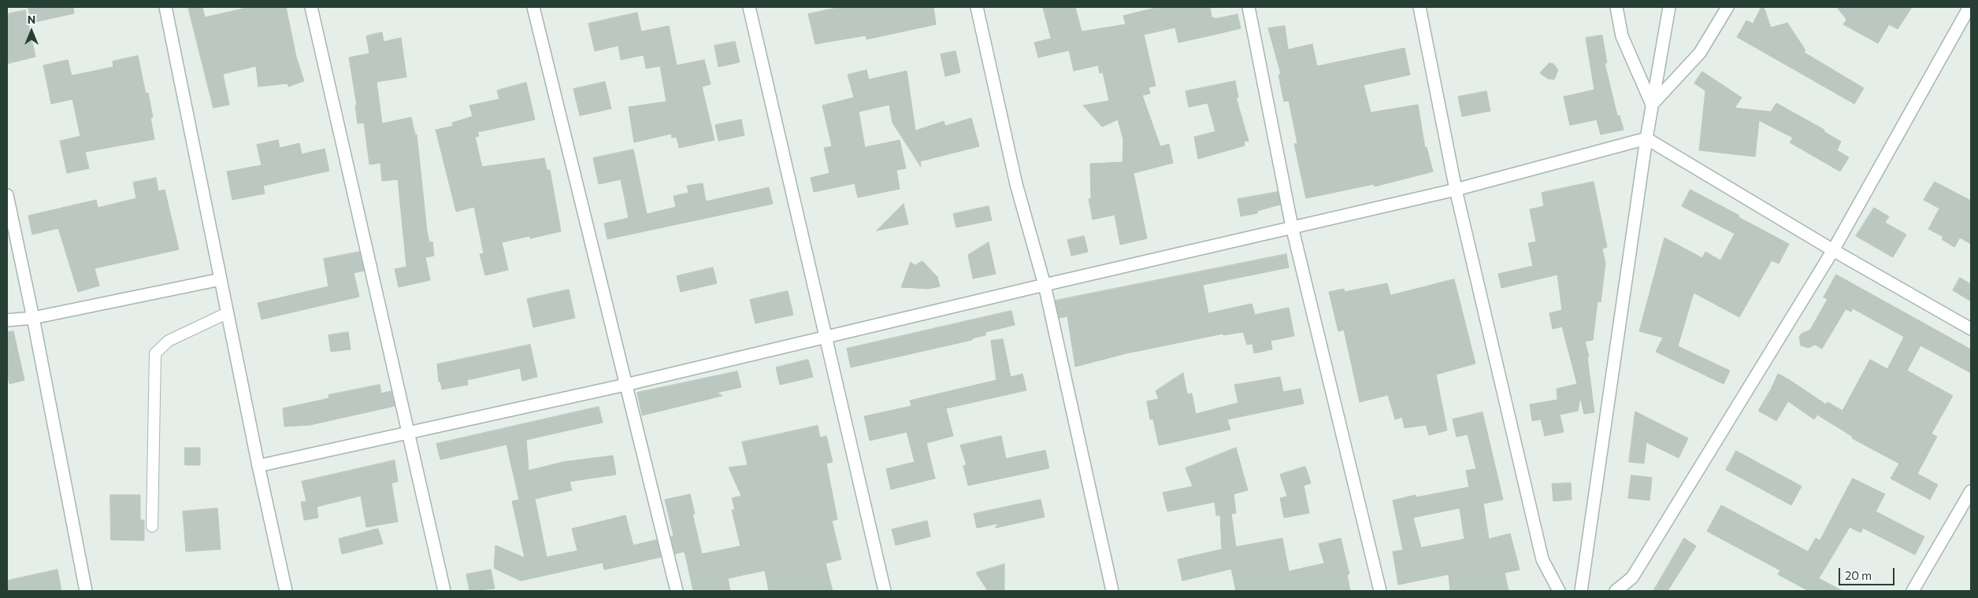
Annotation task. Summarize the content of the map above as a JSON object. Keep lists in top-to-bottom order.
{
  "scale_bar": "20 m",
  "north": "top"
}
